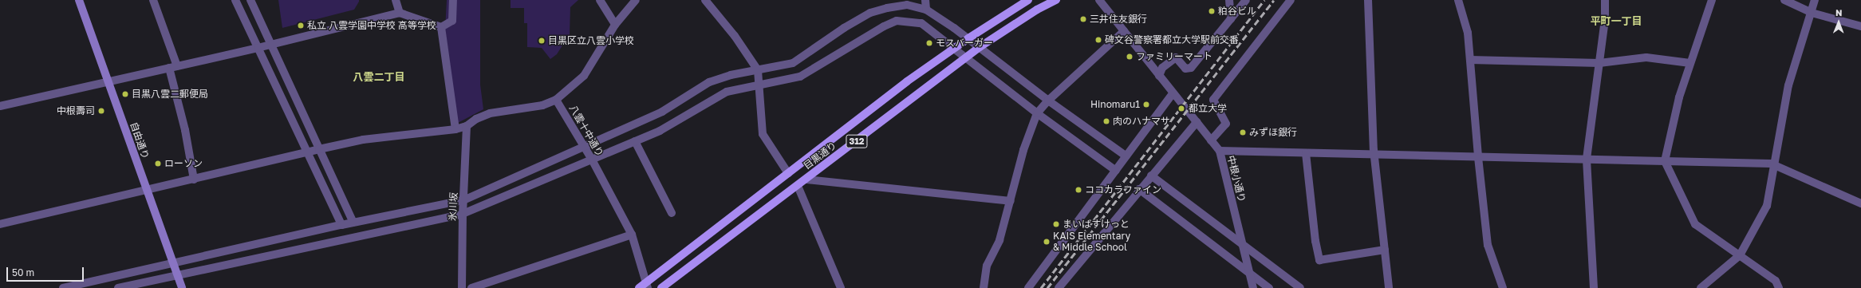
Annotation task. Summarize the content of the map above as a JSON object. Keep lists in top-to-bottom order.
{
  "streets": {
    "main road": ["自由通り", "312", "目黒通り"],
    "street": ["八雲十中通り", "中根小通り", "氷川坂"]
  },
  "crossings": [
    ["八雲十中通り", "目黒通り"]
  ],
  "districts": ["平町一丁目", "八雲二丁目"],
  "places": [
    "粕谷ビル",
    "三井住友銀行",
    "私立 八雲学園中学校 高等学校",
    "碑文谷警察署都立大学駅前交番",
    "目黒区立八雲小学校",
    "モスバーガー",
    "ファミリーマート",
    "目黒八雲二郵便局",
    "Hinomaru1",
    "都立大学",
    "中根壽司",
    "肉のハナマサ",
    "みずほ銀行",
    "ローソン",
    "ココカラファイン",
    "まいばすけっと",
    "KAIS Elementary & Middle School"
  ],
  "scale_bar": "50 m",
  "north": "top"
}
